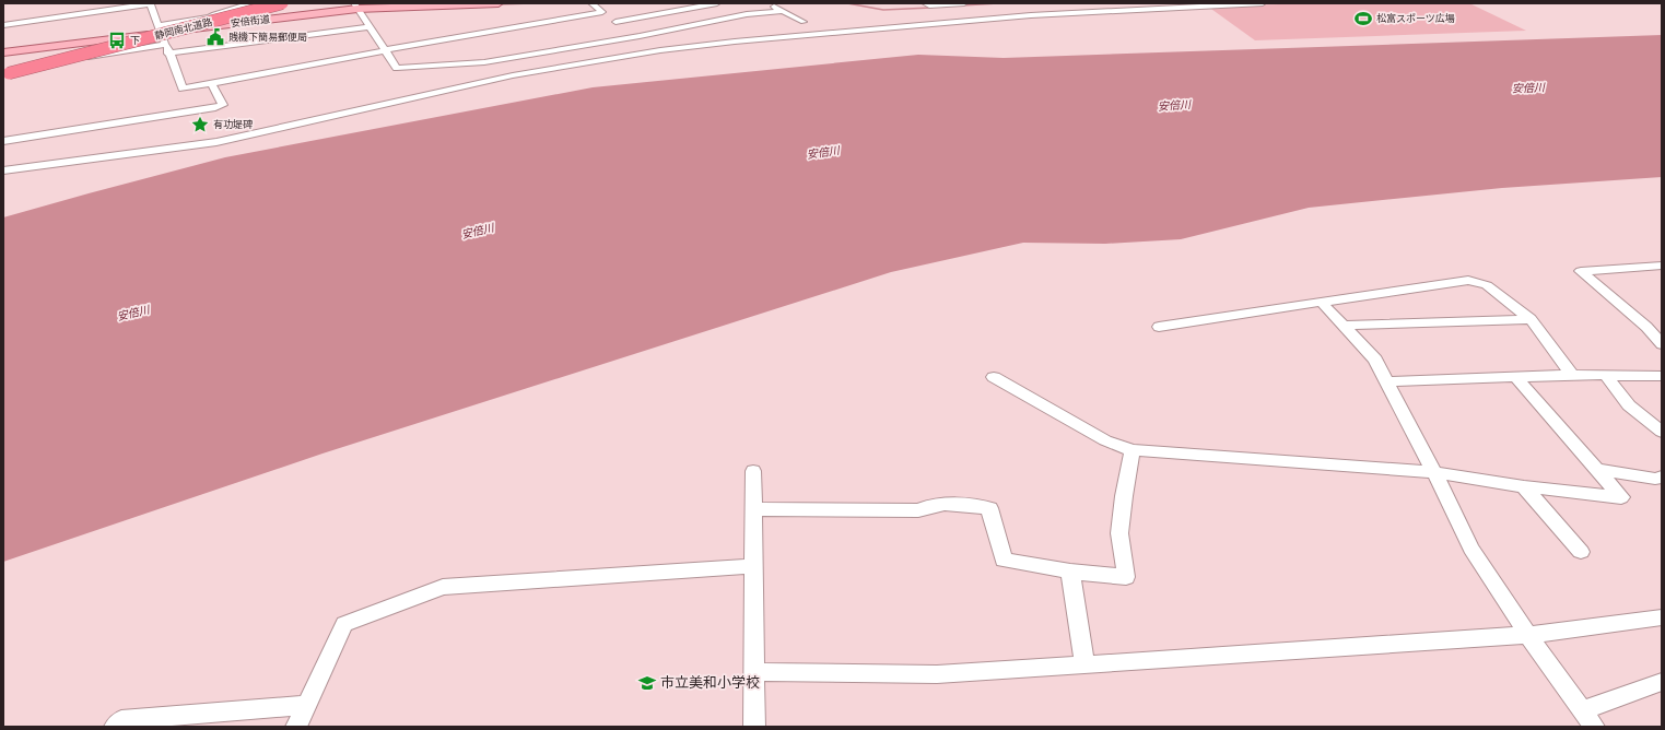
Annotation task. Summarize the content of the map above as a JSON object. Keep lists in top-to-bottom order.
{
  "streets": {
    "highway": ["静岡南北道路"],
    "main road": ["安倍街道"]
  },
  "water": ["安倍川"],
  "places": {
    "sports": ["松富スポーツ広場"],
    "public building": ["賎機下簡易郵便局"],
    "bus stop": ["下"],
    "place": ["有功堤碑"],
    "school or university": ["市立美和小学校"]
  }
}
